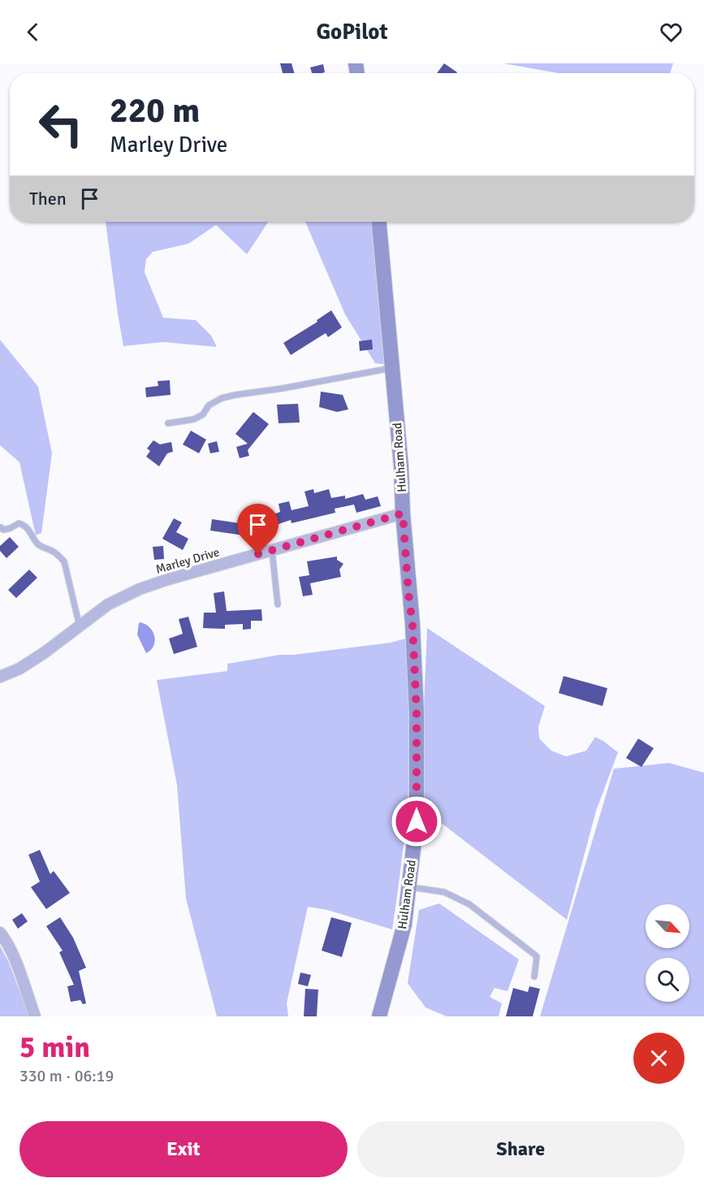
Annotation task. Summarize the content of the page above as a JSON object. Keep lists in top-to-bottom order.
{
  "streets": {
    "street": ["Hulham Road", "Marley Drive"]
  },
  "crossings": [
    ["Hulham Road", "Marley Drive"]
  ],
  "north": "bottom right",
  "page": {
    "header": "GoPilot",
    "turn": ["220 m", "Marley Drive"],
    "then": "Then",
    "heading": ["5 min", "330 m · 06:19"],
    "buttons": ["Exit", "Share"]
  }
}
